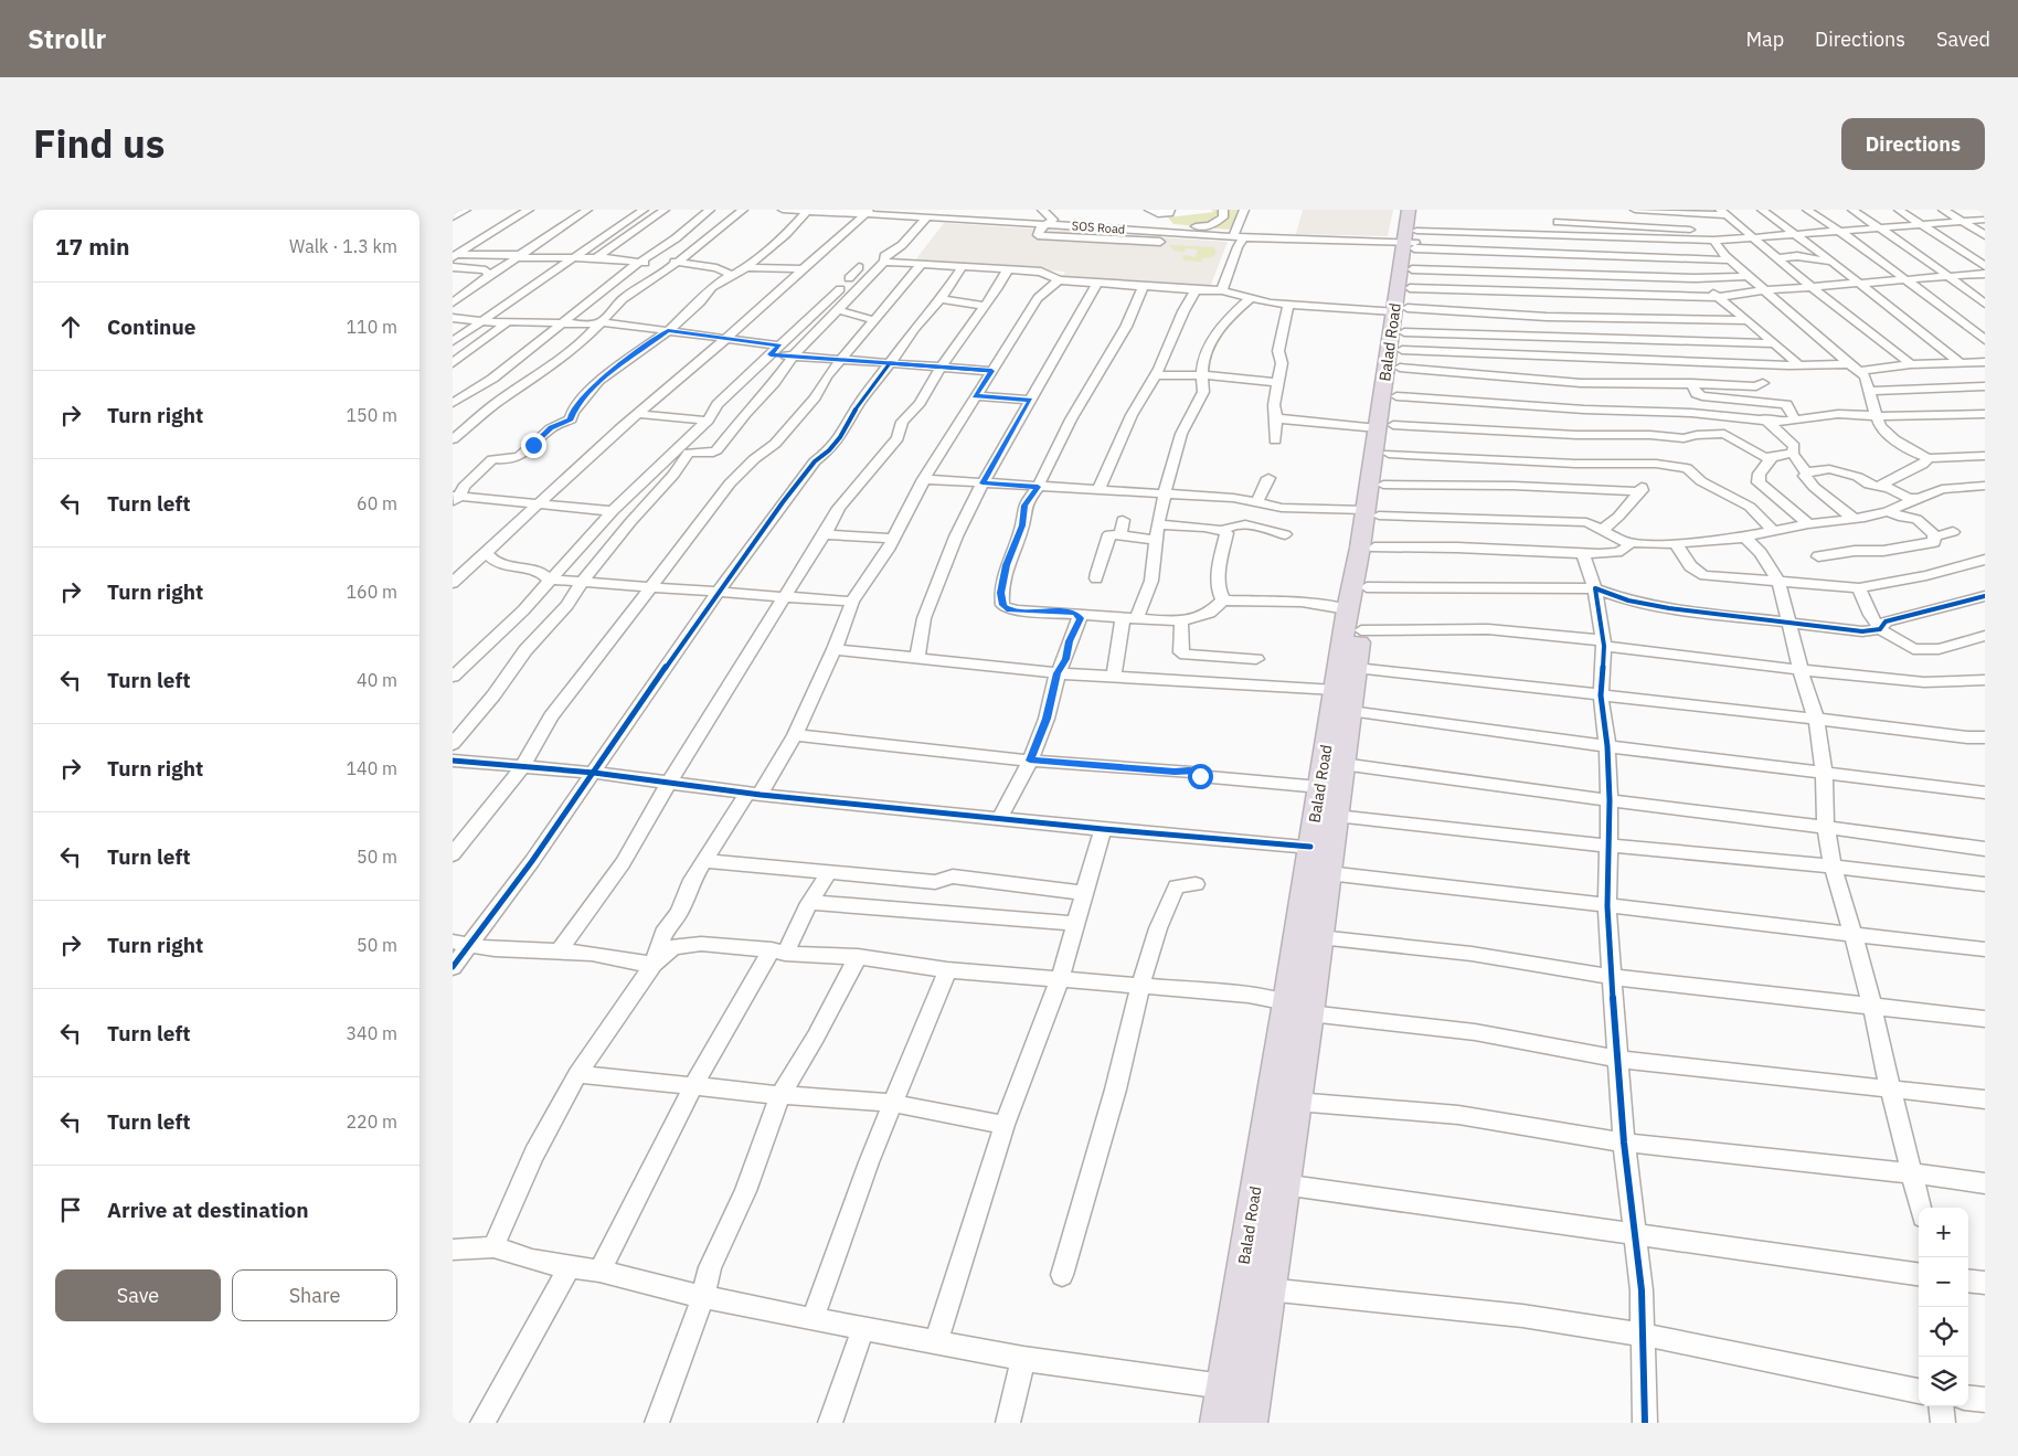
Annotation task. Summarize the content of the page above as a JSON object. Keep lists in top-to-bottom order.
{
  "streets": {
    "highway": ["Balad Road"],
    "street": ["SOS Road"]
  },
  "crossings": [
    ["SOS Road", "Balad Road"]
  ],
  "page": {
    "header": "Strollr",
    "nav": ["Map", "Directions", "Saved"],
    "title": "Find us",
    "buttons": [
      "Directions",
      ["Save", "Share"]
    ],
    "heading": ["17 min", "Walk · 1.3 km"],
    "list": [
      ["Continue", "110 m"],
      ["Turn right", "150 m"],
      ["Turn left", "60 m"],
      ["Turn right", "160 m"],
      ["Turn left", "40 m"],
      ["Turn right", "140 m"],
      ["Turn left", "50 m"],
      ["Turn right", "50 m"],
      ["Turn left", "340 m"],
      ["Turn left", "220 m"],
      "Arrive at destination"
    ],
    "map_buttons": ["+", "−"]
  }
}
